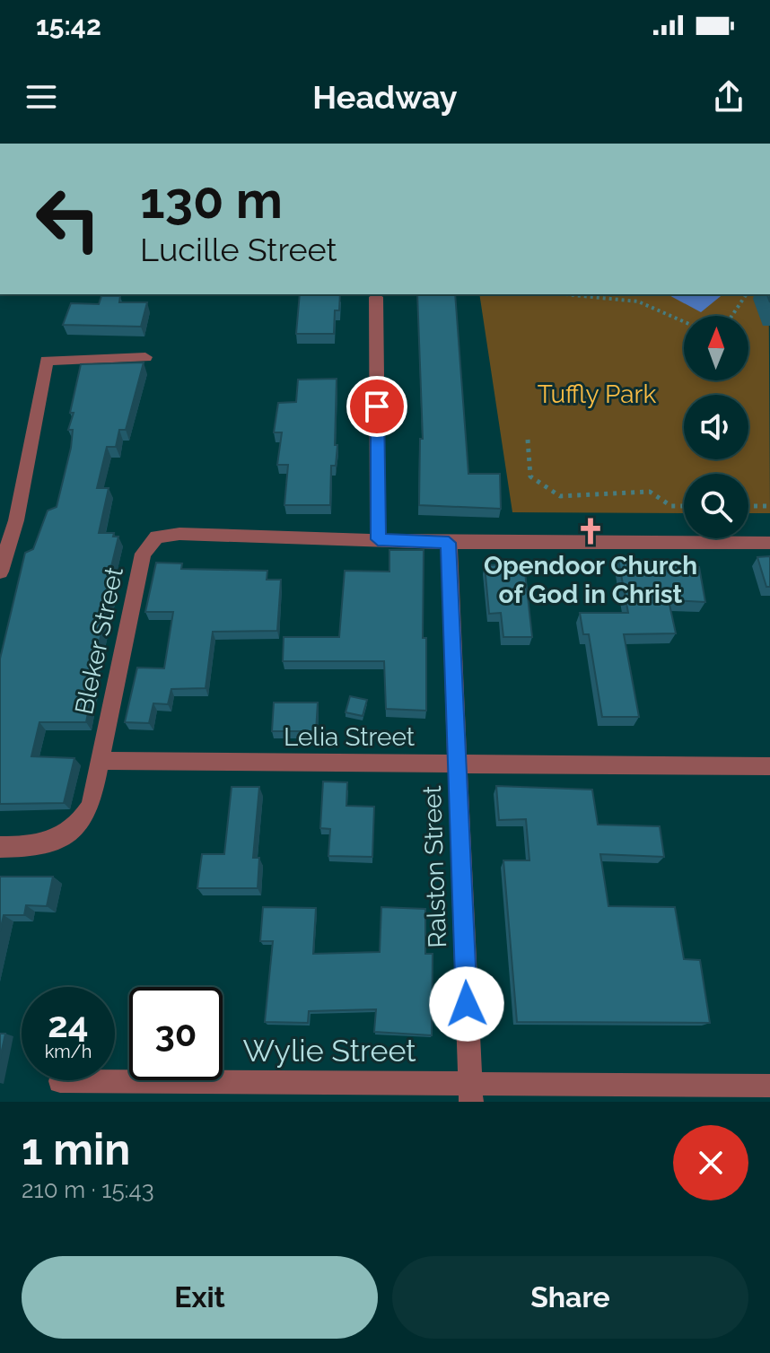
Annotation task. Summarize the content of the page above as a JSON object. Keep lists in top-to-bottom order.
{
  "streets": {
    "street": [
      "Bleker Street",
      "Lelia Street",
      "Ralston Street",
      "Wylie Street"
    ]
  },
  "crossings": [
    ["Bleker Street", "Lelia Street"],
    ["Bleker Street", "Ralston Street"],
    ["Lelia Street", "Ralston Street"],
    ["Ralston Street", "Wylie Street"]
  ],
  "parks": ["Tuffly Park"],
  "places": {
    "church": ["Opendoor Church of God in Christ"]
  },
  "north": "top",
  "page": {
    "status": "15:42",
    "header": "Headway",
    "turn": ["130 m", "Lucille Street"],
    "speed": "24 km/h",
    "limit": "30",
    "heading": ["1 min", "210 m · 15:43"],
    "buttons": ["Exit", "Share"]
  }
}
